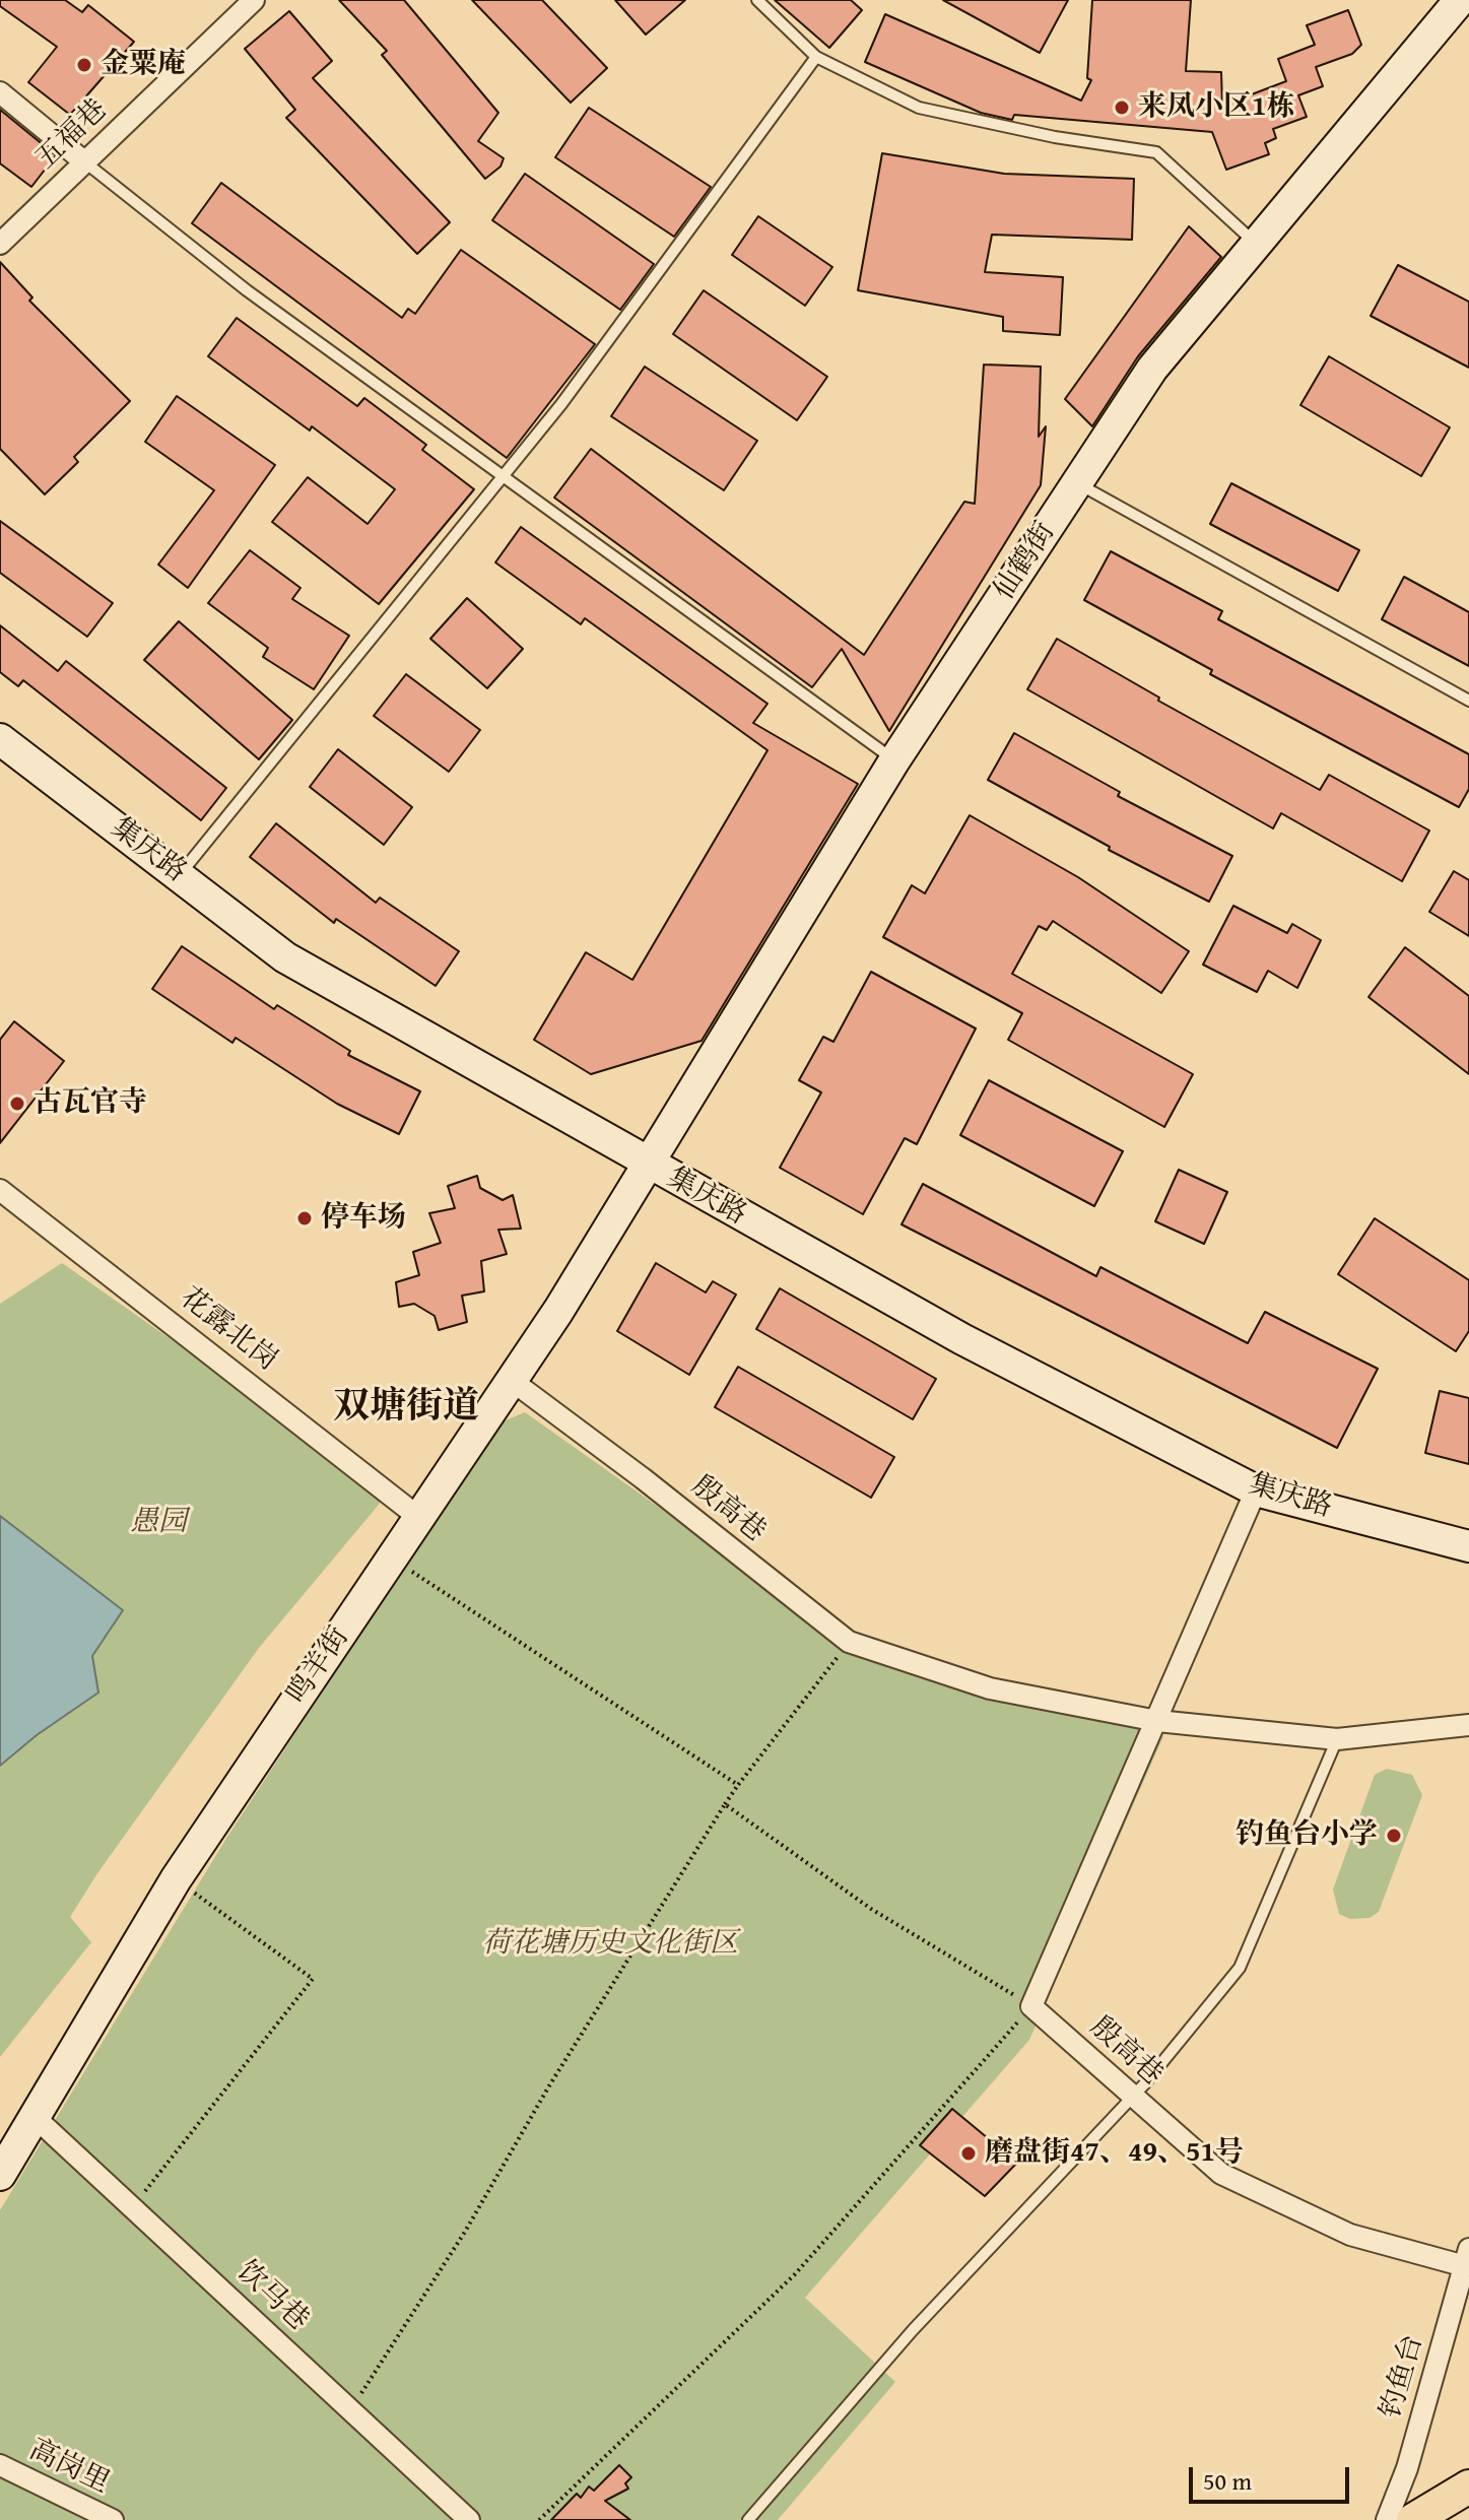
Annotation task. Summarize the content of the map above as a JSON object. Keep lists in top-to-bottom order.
{
  "streets": {
    "street": [
      "五福巷",
      "仙鹤街",
      "集庆路",
      "花露北岗",
      "殷高巷",
      "鸣羊街",
      "饮马巷",
      "钓鱼台",
      "高岗里"
    ]
  },
  "crossings": [
    ["仙鹤街", "集庆路"],
    ["仙鹤街", "鸣羊街"],
    ["集庆路", "鸣羊街"],
    ["花露北岗", "鸣羊街"],
    ["殷高巷", "鸣羊街"],
    ["殷高巷", "钓鱼台"],
    ["鸣羊街", "饮马巷"]
  ],
  "districts": ["双塘街道"],
  "parks": ["愚园", "荷花塘历史文化街区"],
  "places": [
    "金粟庵",
    "来凤小区1栋",
    "古瓦官寺",
    "停车场",
    "钓鱼台小学",
    "磨盘街47、49、51号"
  ],
  "scale_bar": "50 m"
}
